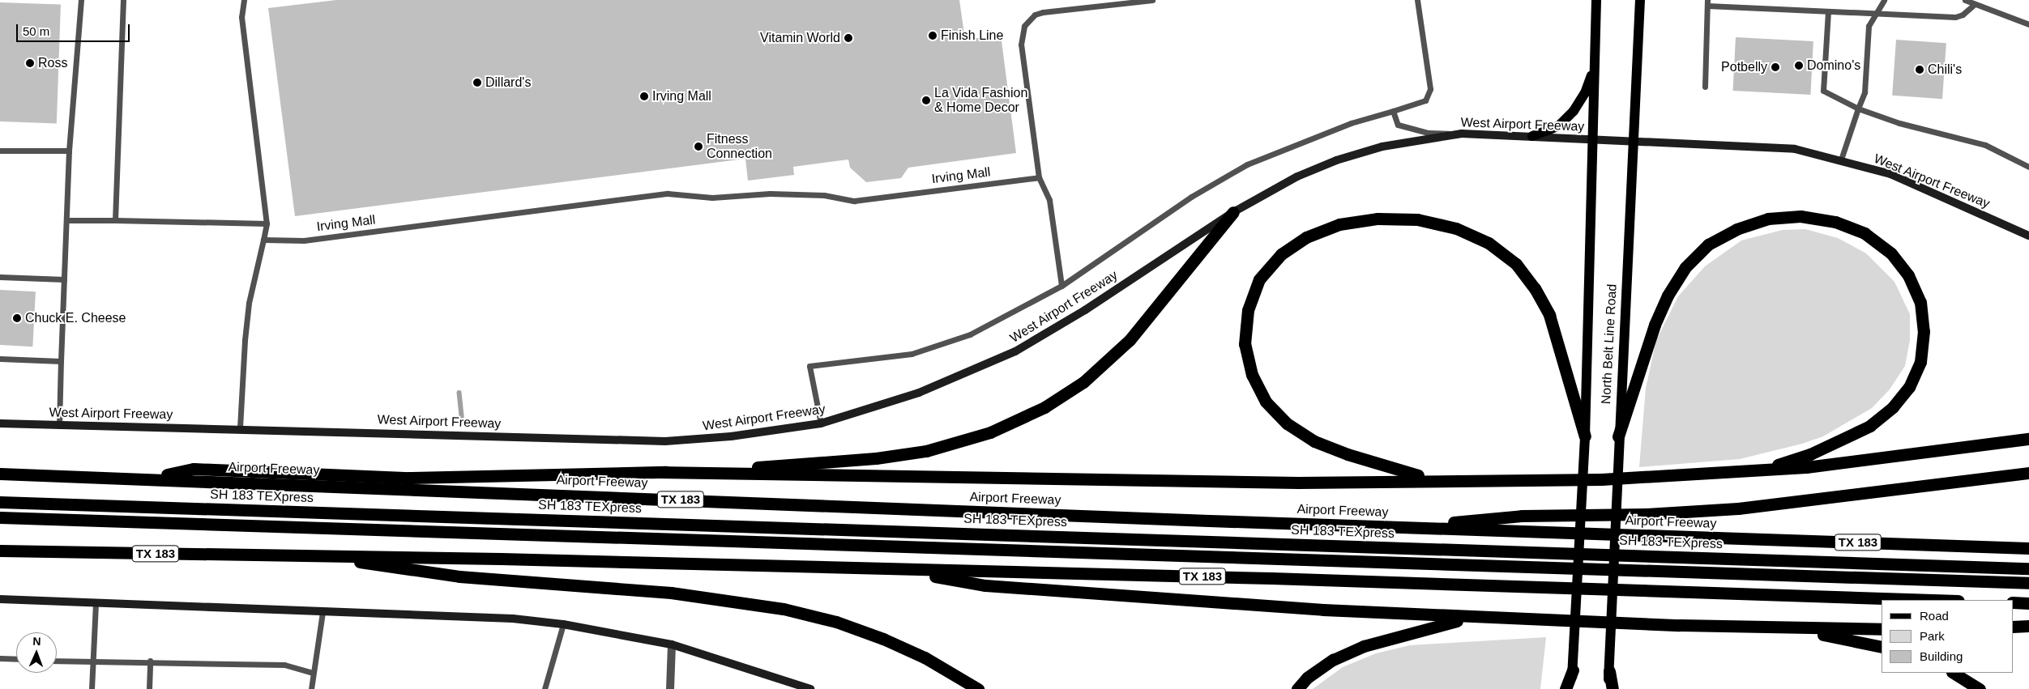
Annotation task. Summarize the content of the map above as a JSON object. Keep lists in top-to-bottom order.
{
  "streets": {
    "highway": ["Airport Freeway", "SH 183 TEXpress", "TX 183"],
    "main road": ["West Airport Freeway", "North Belt Line Road"],
    "lane": ["Irving Mall"]
  },
  "crossings": [
    ["West Airport Freeway", "North Belt Line Road"]
  ],
  "places": [
    "Finish Line",
    "Vitamin World",
    "Ross",
    "Domino's",
    "Potbelly",
    "Chili's",
    "Dillard's",
    "Irving Mall",
    "La Vida Fashion & Home Decor",
    "Fitness Connection",
    "Chuck E. Cheese"
  ],
  "legend": ["Road", "Park", "Building"],
  "scale_bar": "50 m",
  "north": "top"
}
